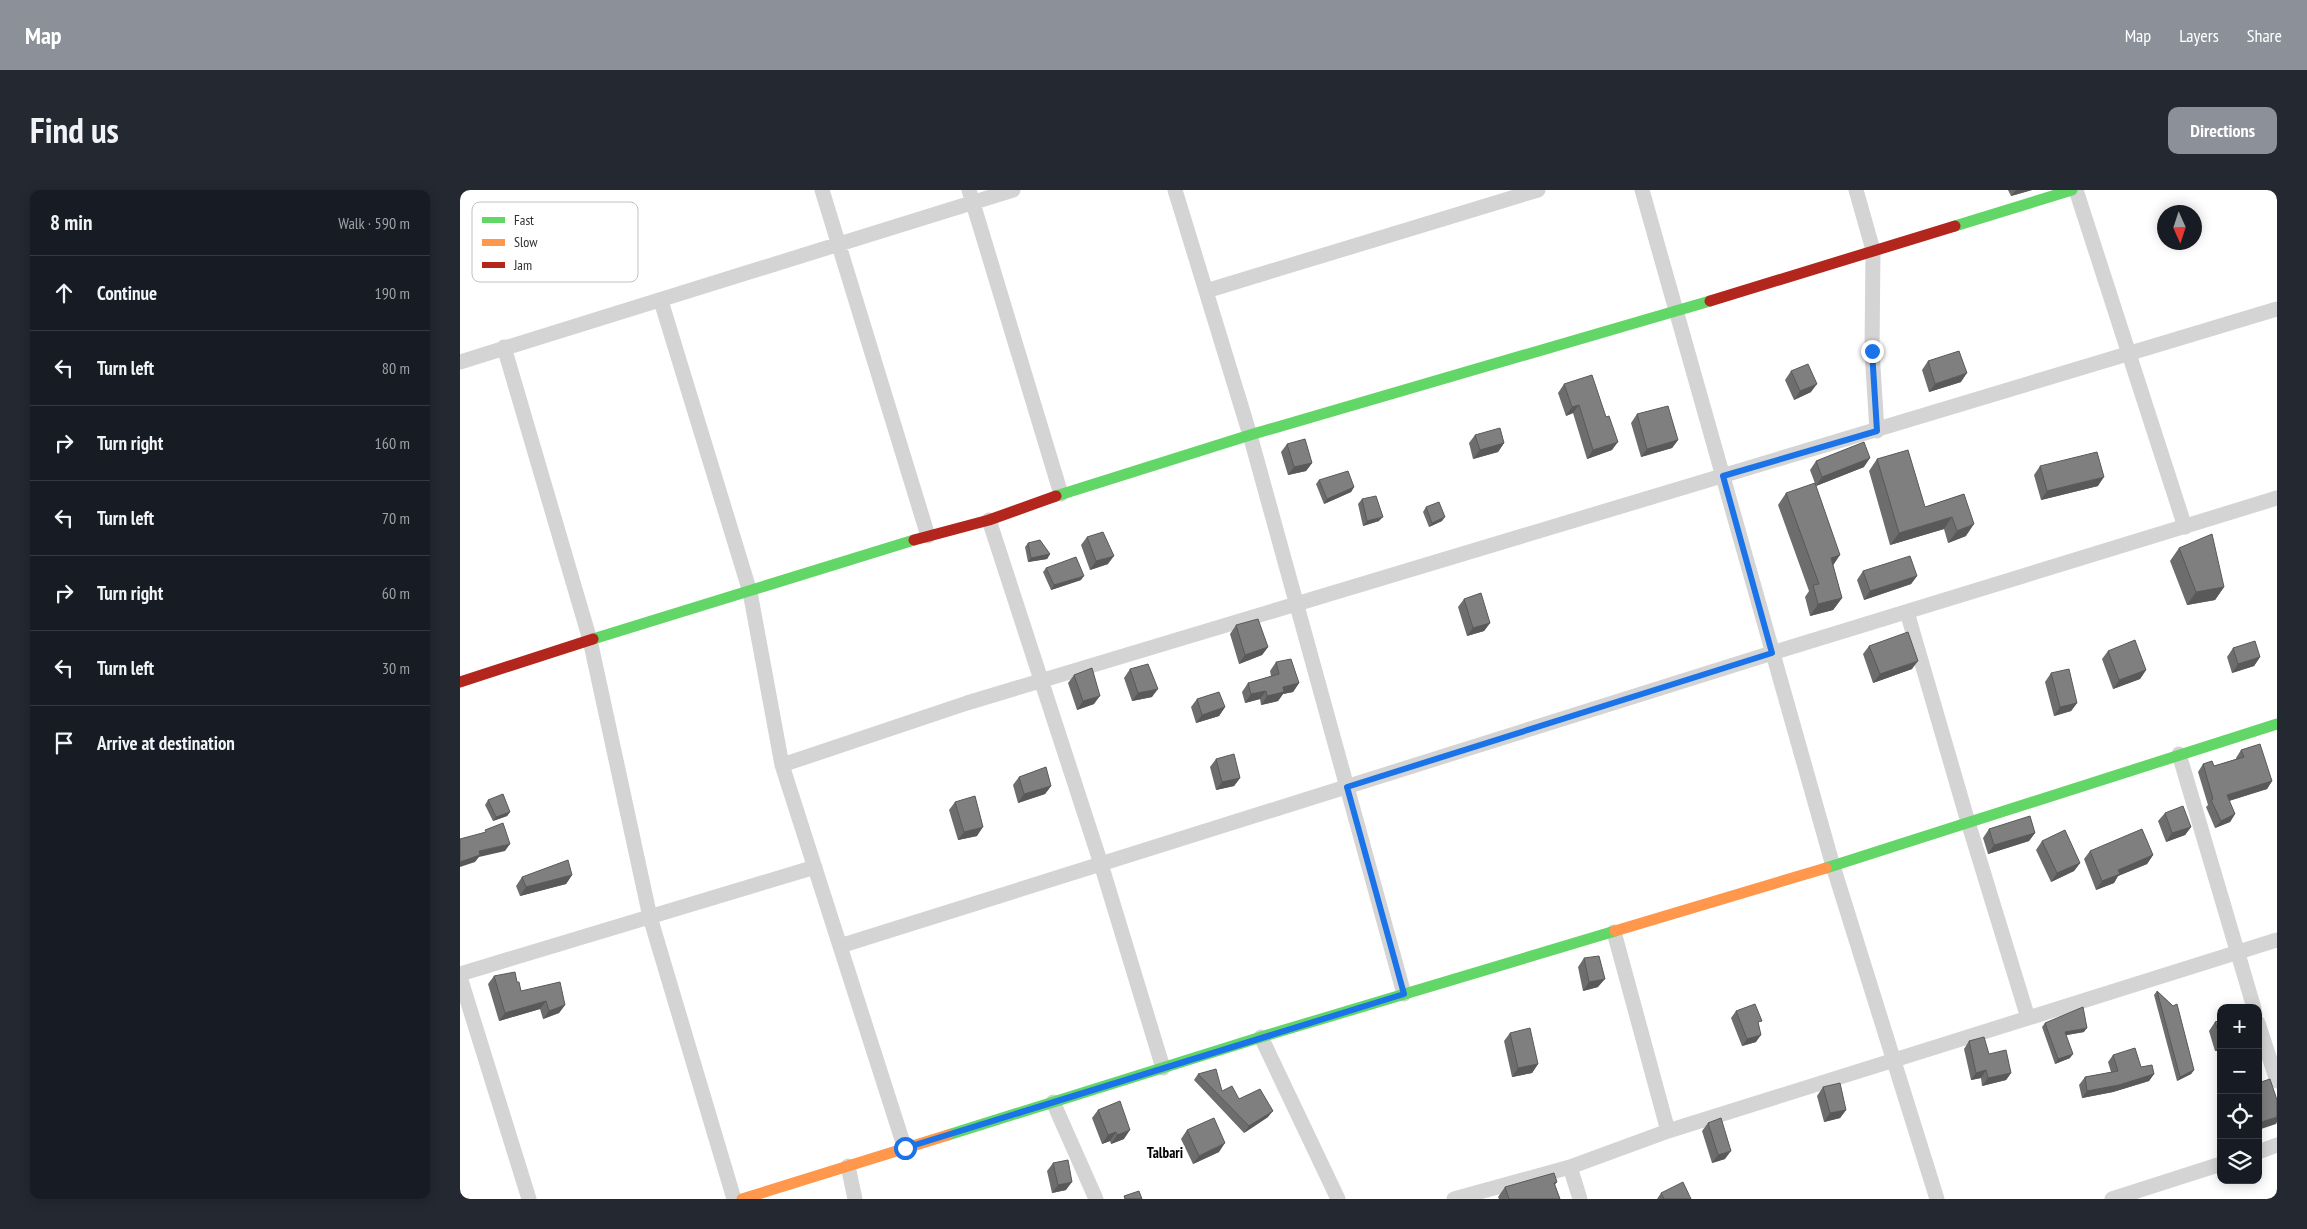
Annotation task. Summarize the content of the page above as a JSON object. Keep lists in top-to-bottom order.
{
  "districts": ["Talbari"],
  "legend": ["Fast", "Slow", "Jam"],
  "north": "bottom",
  "page": {
    "header": "Map",
    "nav": ["Map", "Layers", "Share"],
    "title": "Find us",
    "buttons": "Directions",
    "heading": ["8 min", "Walk · 590 m"],
    "list": [
      ["Continue", "190 m"],
      ["Turn left", "80 m"],
      ["Turn right", "160 m"],
      ["Turn left", "70 m"],
      ["Turn right", "60 m"],
      ["Turn left", "30 m"],
      "Arrive at destination"
    ],
    "map_buttons": ["+", "−"]
  }
}
